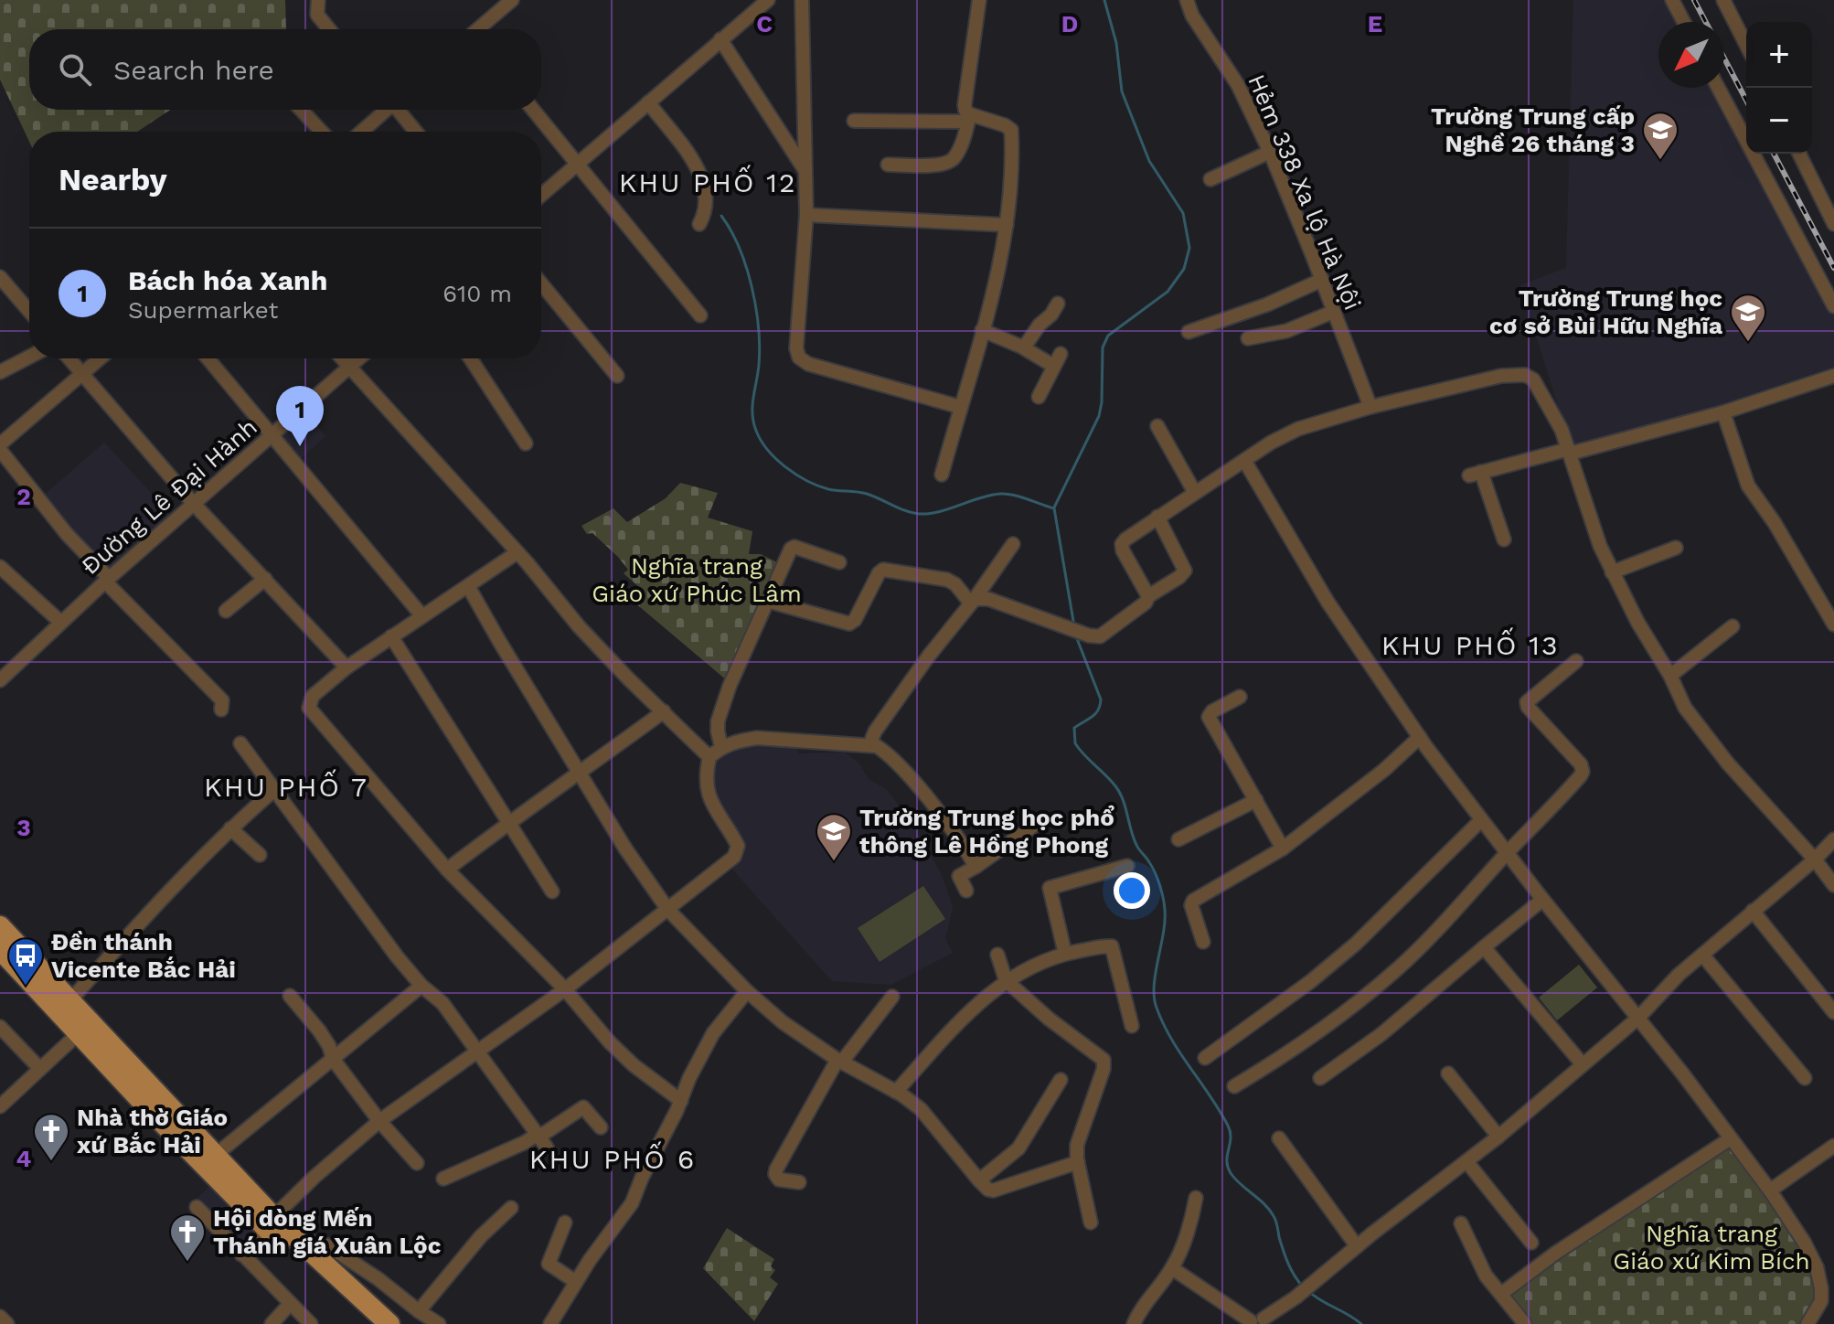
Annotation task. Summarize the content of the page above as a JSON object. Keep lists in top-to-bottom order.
{
  "streets": {
    "street": ["Hẻm 338 Xa lộ Hà Nội", "Đường Lê Đại Hành"]
  },
  "districts": [
    "KHU PHỐ 12",
    "KHU PHỐ 13",
    "KHU PHỐ 7",
    "KHU PHỐ 6"
  ],
  "parks": ["Nghĩa trang Giáo xứ Phúc Lâm", "Nghĩa trang Giáo xứ Kim Bích"],
  "places": {
    "school or university": ["Trường Trung cấp Nghề 26 tháng 3", "Trường Trung học cơ sở Bùi Hữu Nghĩa", "Trường Trung học phổ thông Lê Hồng Phong"],
    "bus stop": ["Đền thánh Vicente Bắc Hải"],
    "church": ["Nhà thờ Giáo xứ Bắc Hải", "Hội dòng Mến Thánh giá Xuân Lộc"]
  },
  "north": "bottom left",
  "page": {
    "map_buttons": ["+", "−"],
    "search": "Search here",
    "heading": "Nearby",
    "list": [
      {
        "mark": "1",
        "name": "Bách hóa Xanh",
        "note": "Supermarket",
        "value": "610 m"
      }
    ],
    "pins": "1"
  },
  "grid": {
    "columns": ["C", "D", "E"],
    "rows": ["2", "3", "4"]
  }
}
